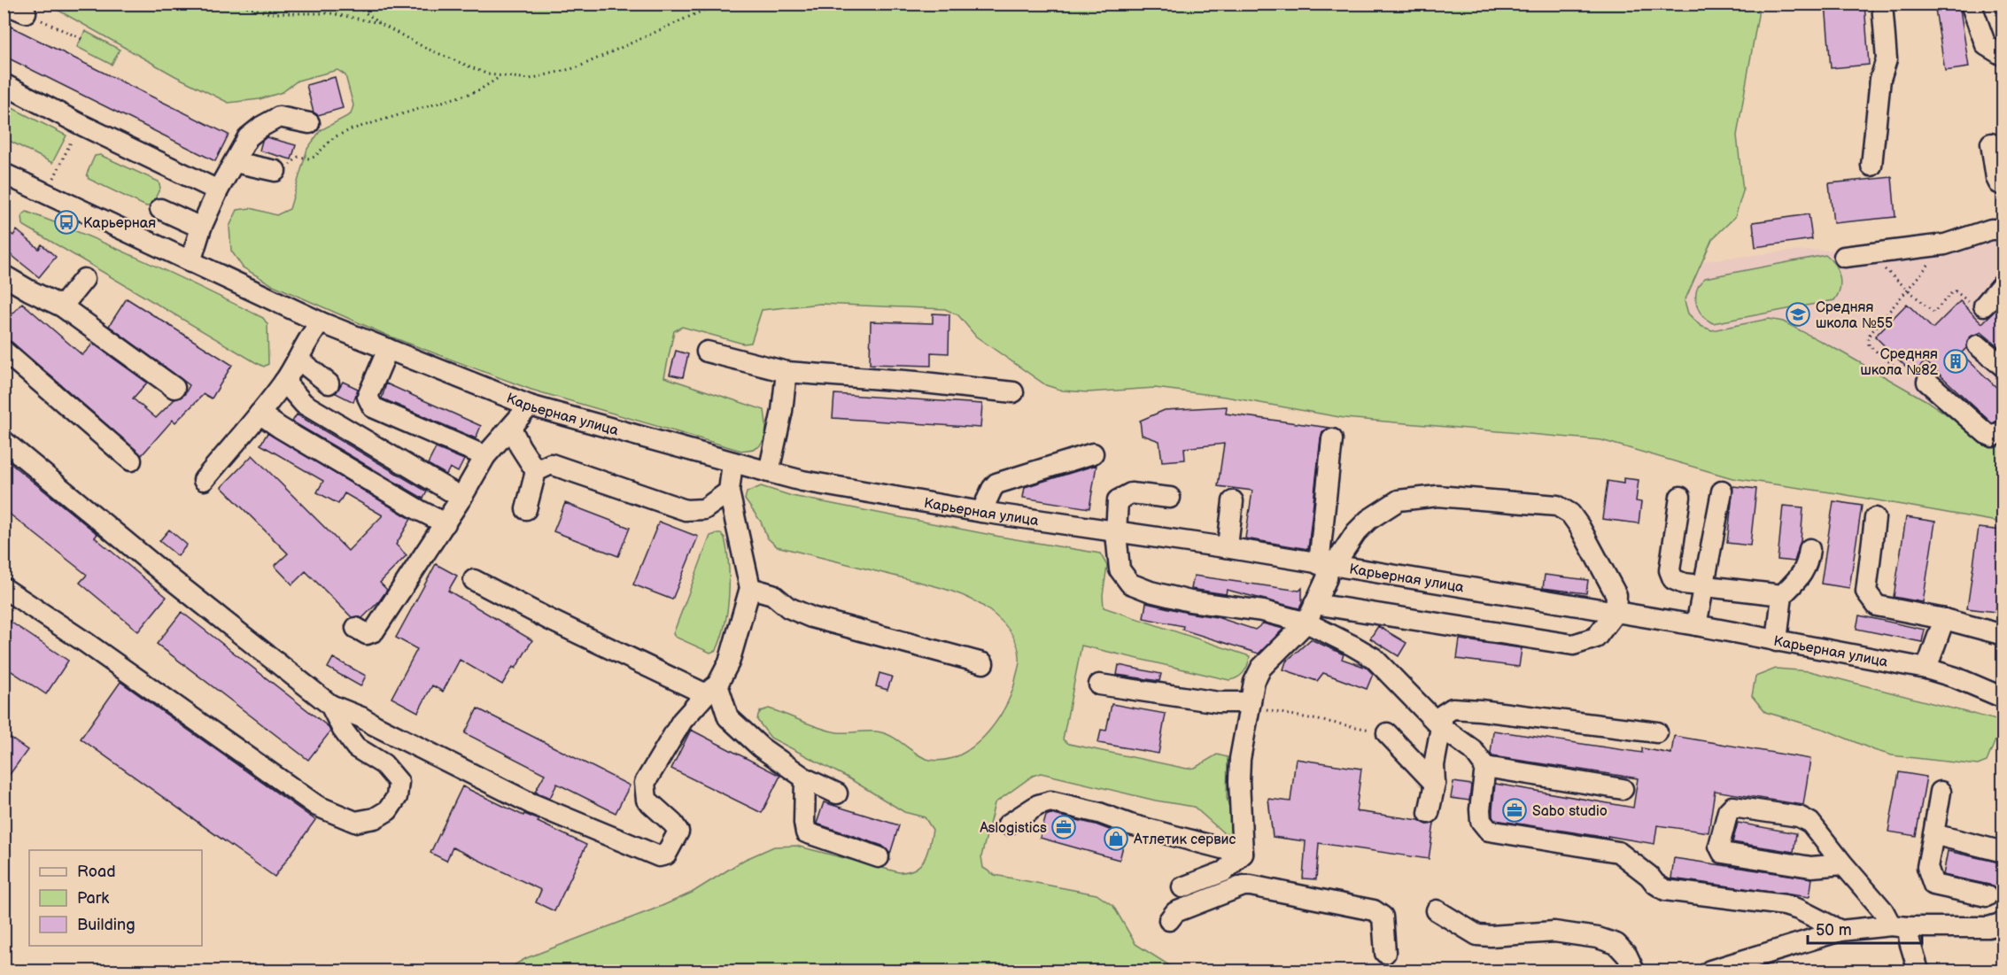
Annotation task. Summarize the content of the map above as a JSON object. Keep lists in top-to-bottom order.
{
  "streets": {
    "street": ["Карьерная улица"]
  },
  "places": {
    "bus stop": ["Карьерная"],
    "school or university": ["Средняя школа №55"],
    "building": ["Средняя школа №82"],
    "office": ["Sabo studio", "Aslogistics"],
    "shop": ["Атлетик сервис"]
  },
  "legend": ["Road", "Park", "Building"],
  "scale_bar": "50 m"
}
